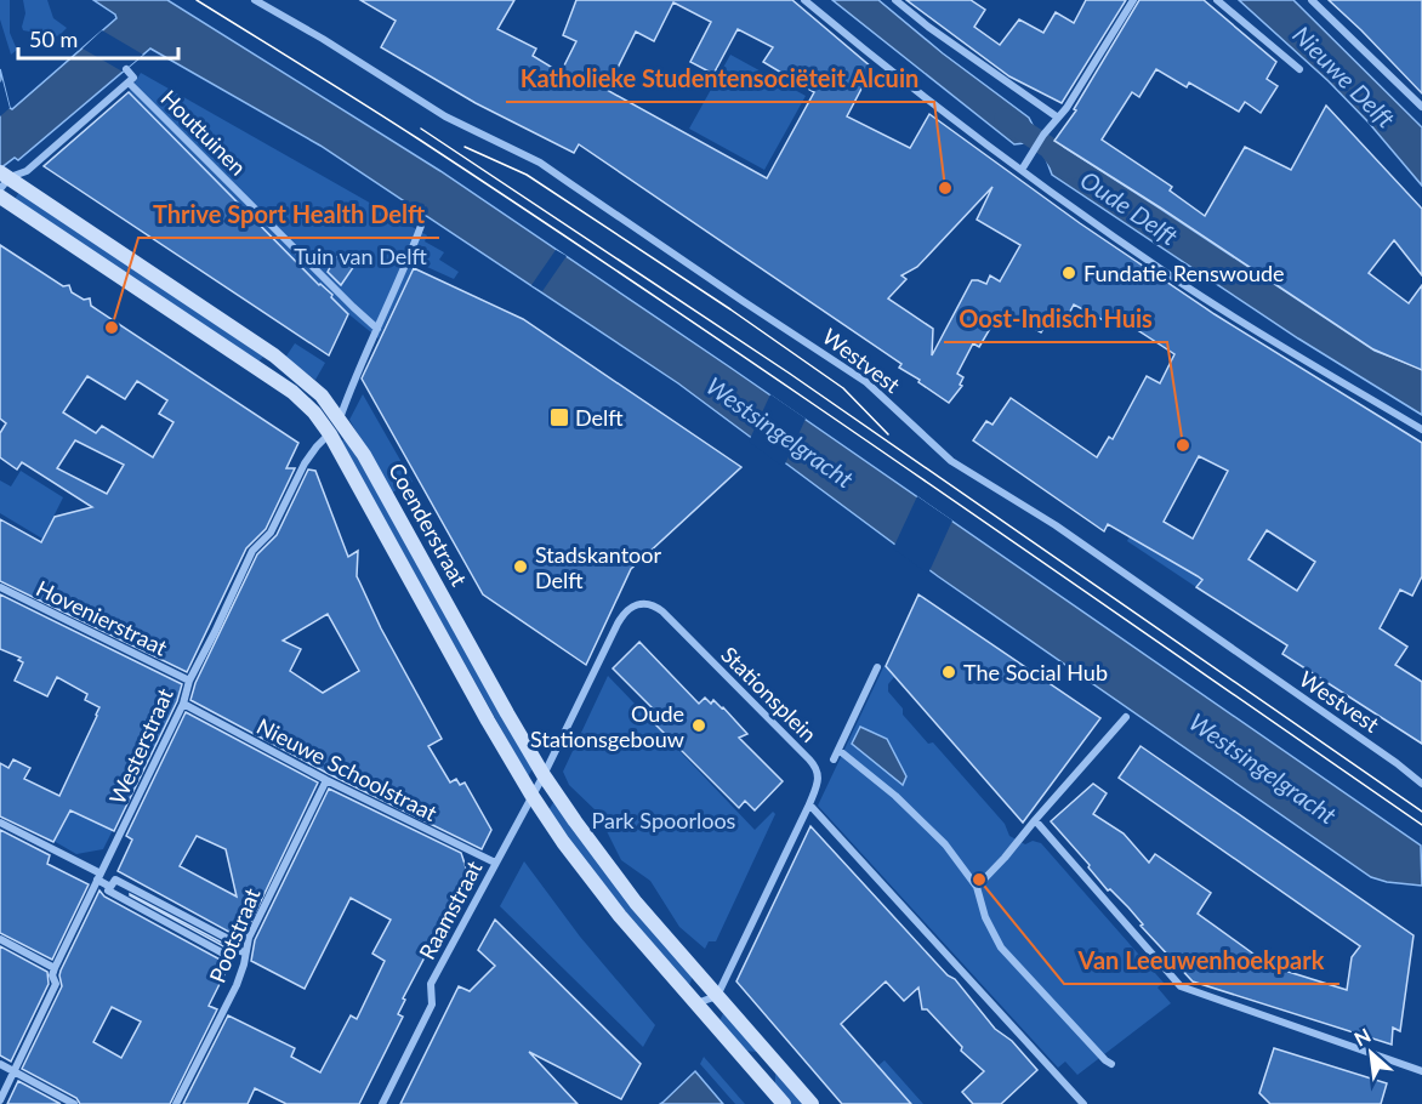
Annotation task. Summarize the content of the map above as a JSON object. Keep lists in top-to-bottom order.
{
  "streets": {
    "street": [
      "Houttuinen",
      "Westvest",
      "Coenderstraat",
      "Hovenierstraat",
      "Stationsplein",
      "Westerstraat",
      "Nieuwe Schoolstraat",
      "Raamstraat",
      "Pootstraat"
    ]
  },
  "crossings": [
    ["Coenderstraat", "Stationsplein"],
    ["Coenderstraat", "Westerstraat"],
    ["Coenderstraat", "Raamstraat"],
    ["Hovenierstraat", "Westerstraat"],
    ["Stationsplein", "Raamstraat"],
    ["Westerstraat", "Nieuwe Schoolstraat"],
    ["Nieuwe Schoolstraat", "Raamstraat"],
    ["Nieuwe Schoolstraat", "Pootstraat"]
  ],
  "water": ["Nieuwe Delft", "Oude Delft", "Westsingelgracht"],
  "parks": ["Tuin van Delft", "Park Spoorloos"],
  "places": {
    "other": [
      "Katholieke Studentensociëteit Alcuin",
      "Fundatie Renswoude",
      "Thrive Sport Health Delft",
      "Oost-Indisch Huis",
      "Stadskantoor Delft",
      "The Social Hub",
      "Oude Stationsgebouw",
      "Van Leeuwenhoekpark"
    ],
    "transit": ["Delft"]
  },
  "scale_bar": "50 m",
  "north": "top left"
}
